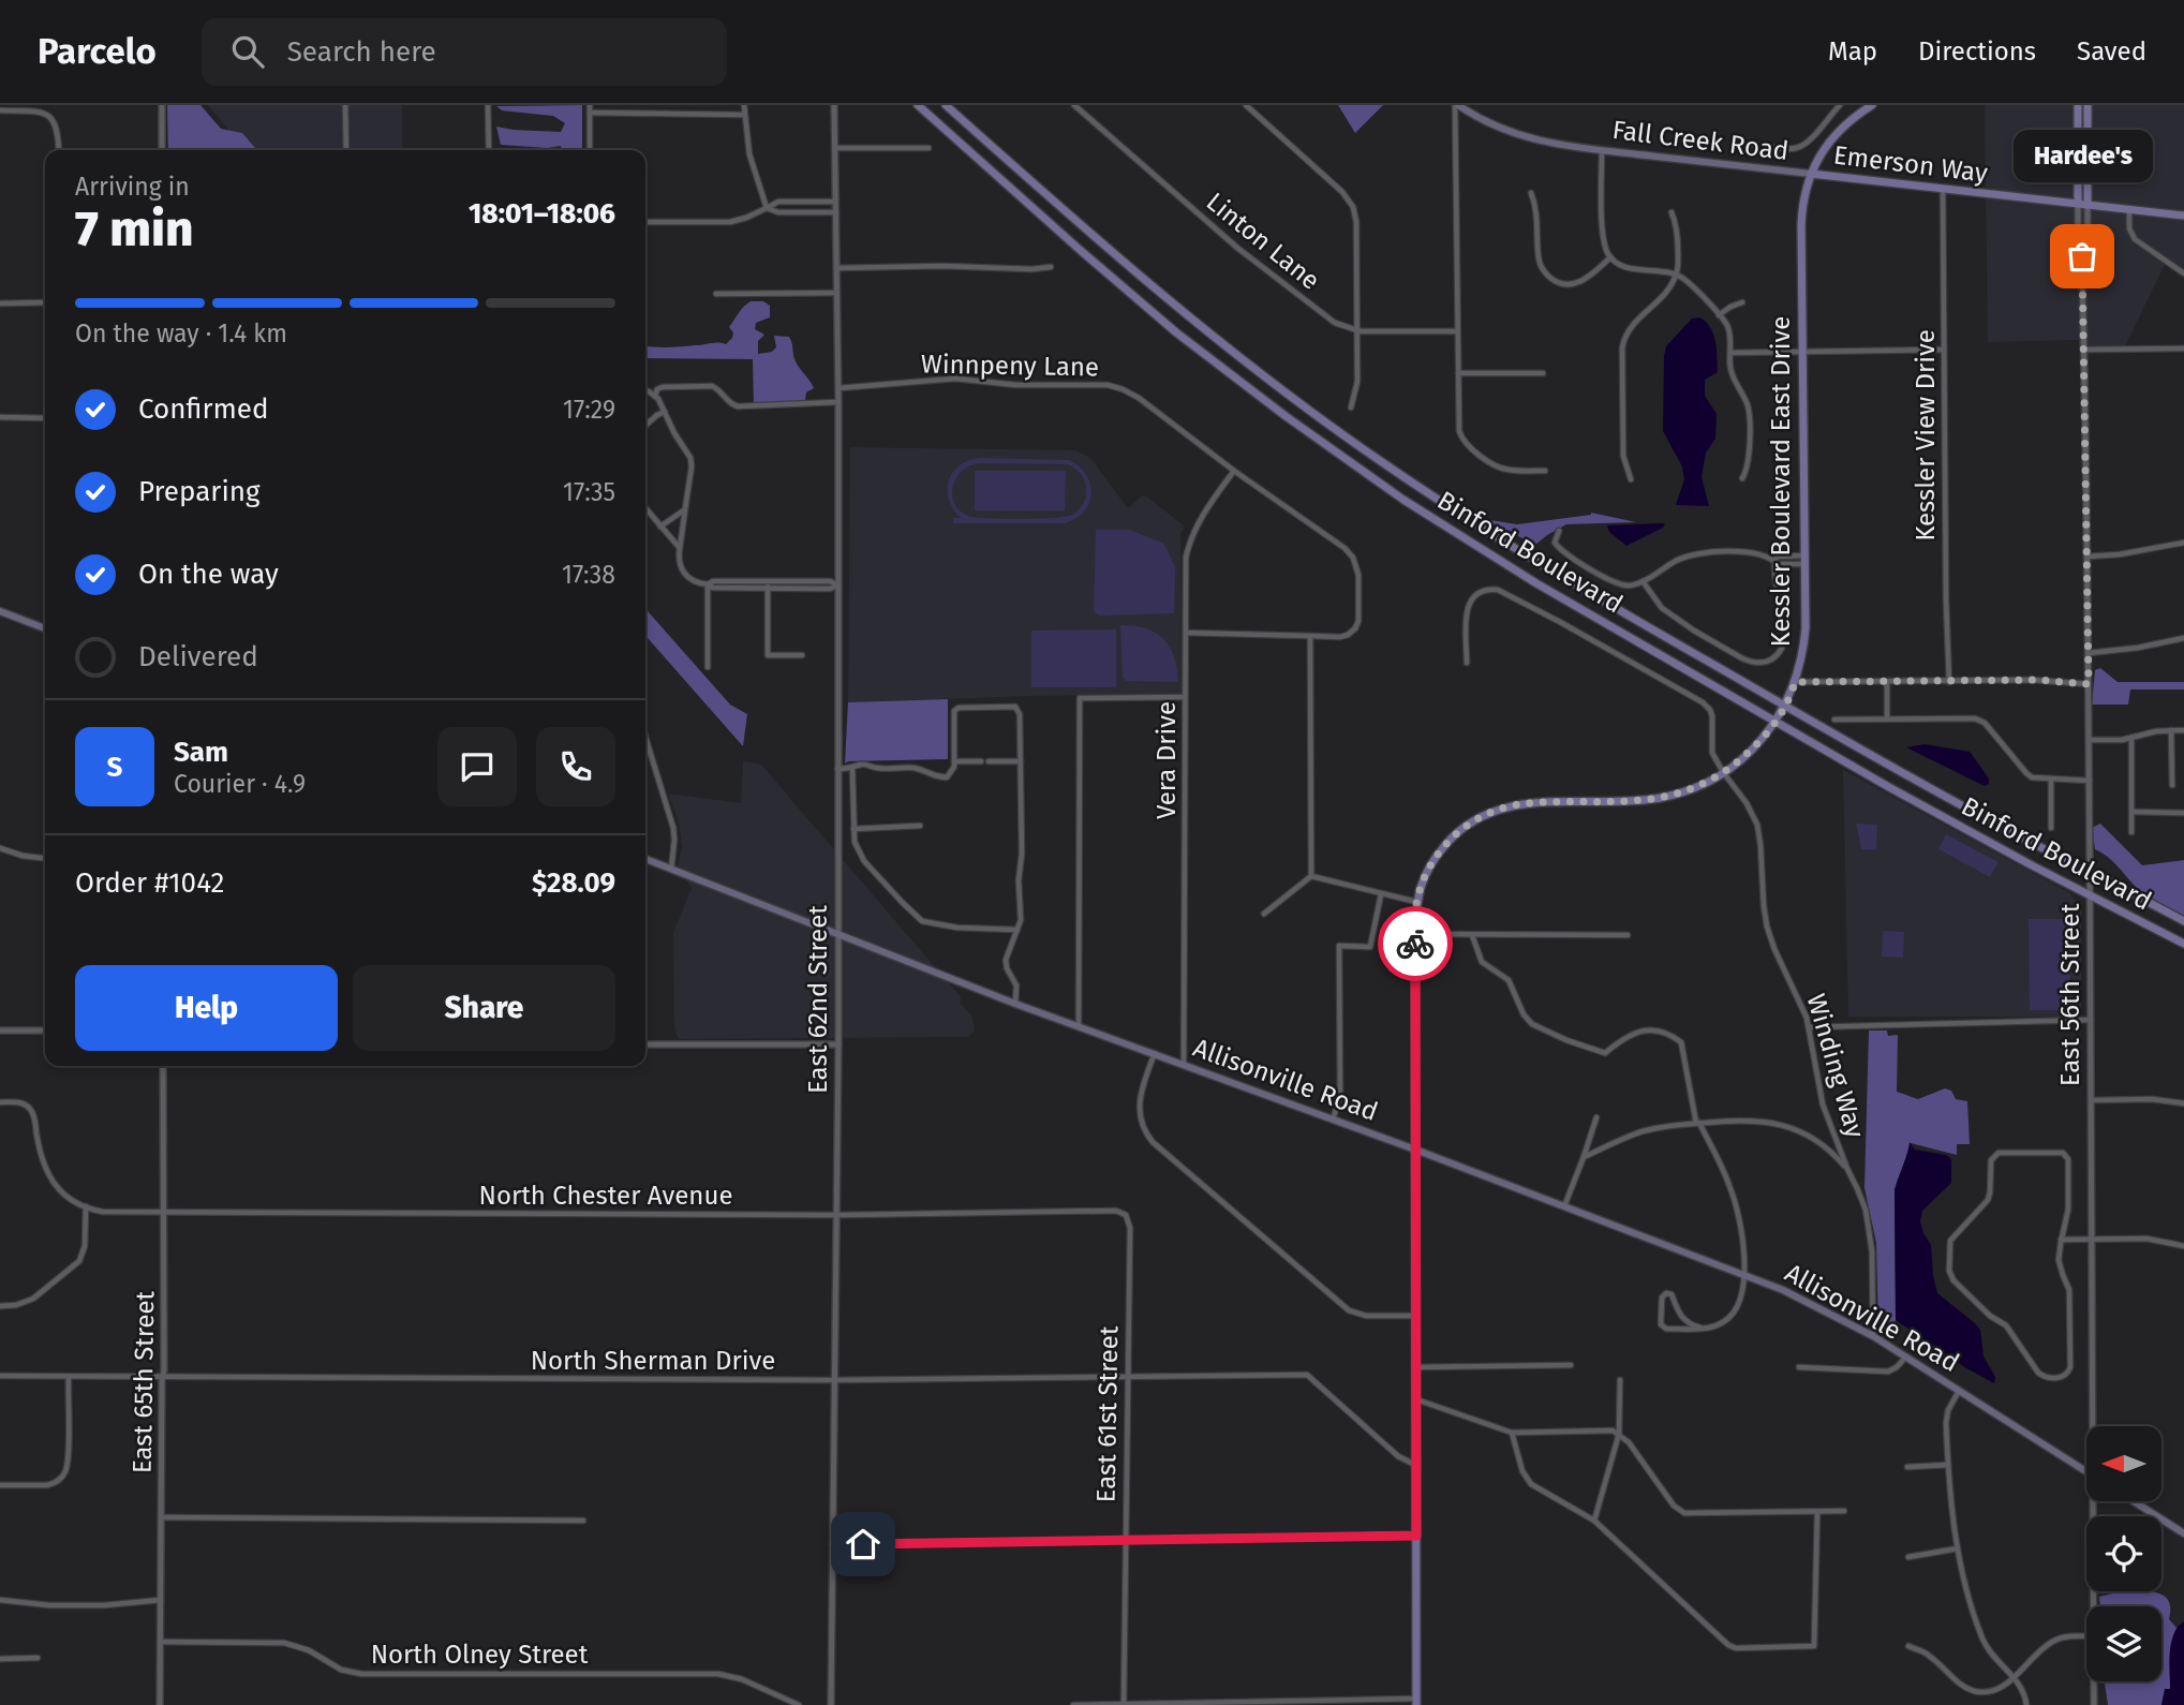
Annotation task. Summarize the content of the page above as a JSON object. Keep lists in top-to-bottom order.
{
  "streets": {
    "main road": [
      "Fall Creek Road",
      "Emerson Way",
      "Kessler Boulevard East Drive",
      "Binford Boulevard",
      "East 56th Street",
      "Allisonville Road"
    ],
    "street": [
      "Linton Lane",
      "Winnpeny Lane",
      "Kessler View Drive",
      "Vera Drive",
      "East 62nd Street",
      "Winding Way",
      "North Chester Avenue",
      "North Sherman Drive",
      "East 65th Street",
      "East 61st Street",
      "North Olney Street"
    ]
  },
  "crossings": [
    ["Fall Creek Road", "Emerson Way"],
    ["Fall Creek Road", "Kessler Boulevard East Drive"],
    ["Emerson Way", "Kessler View Drive"],
    ["Emerson Way", "Kessler Boulevard East Drive"],
    ["Emerson Way", "East 56th Street"],
    ["Winnpeny Lane", "Vera Drive"],
    ["Winnpeny Lane", "East 62nd Street"],
    ["Kessler Boulevard East Drive", "Binford Boulevard"],
    ["Kessler Boulevard East Drive", "Winding Way"],
    ["Kessler Boulevard East Drive", "Allisonville Road"],
    ["Kessler Boulevard East Drive", "North Sherman Drive"],
    ["Binford Boulevard", "East 56th Street"],
    ["Vera Drive", "Allisonville Road"],
    ["East 62nd Street", "Allisonville Road"],
    ["East 62nd Street", "North Chester Avenue"],
    ["East 62nd Street", "North Sherman Drive"],
    ["Winding Way", "Allisonville Road"],
    ["North Chester Avenue", "East 65th Street"],
    ["North Chester Avenue", "East 61st Street"],
    ["North Sherman Drive", "East 65th Street"],
    ["North Sherman Drive", "East 61st Street"],
    ["East 65th Street", "North Olney Street"]
  ],
  "places": ["Hardee's"],
  "north": "left",
  "page": {
    "header": "Parcelo",
    "search": "Search here",
    "nav": ["Map", "Directions", "Saved"],
    "bubble": "Hardee's",
    "heading": ["7 min", "Arriving in", "18:01–18:06"],
    "panel": [
      "Sam",
      "Courier · 4.9",
      "Order #1042",
      "$28.09"
    ],
    "bar": "On the way · 1.4 km",
    "list": [
      ["Confirmed", "17:29"],
      ["Preparing", "17:35"],
      ["On the way", "17:38"],
      "Delivered"
    ],
    "round": "S",
    "buttons": ["Help", "Share"]
  }
}
